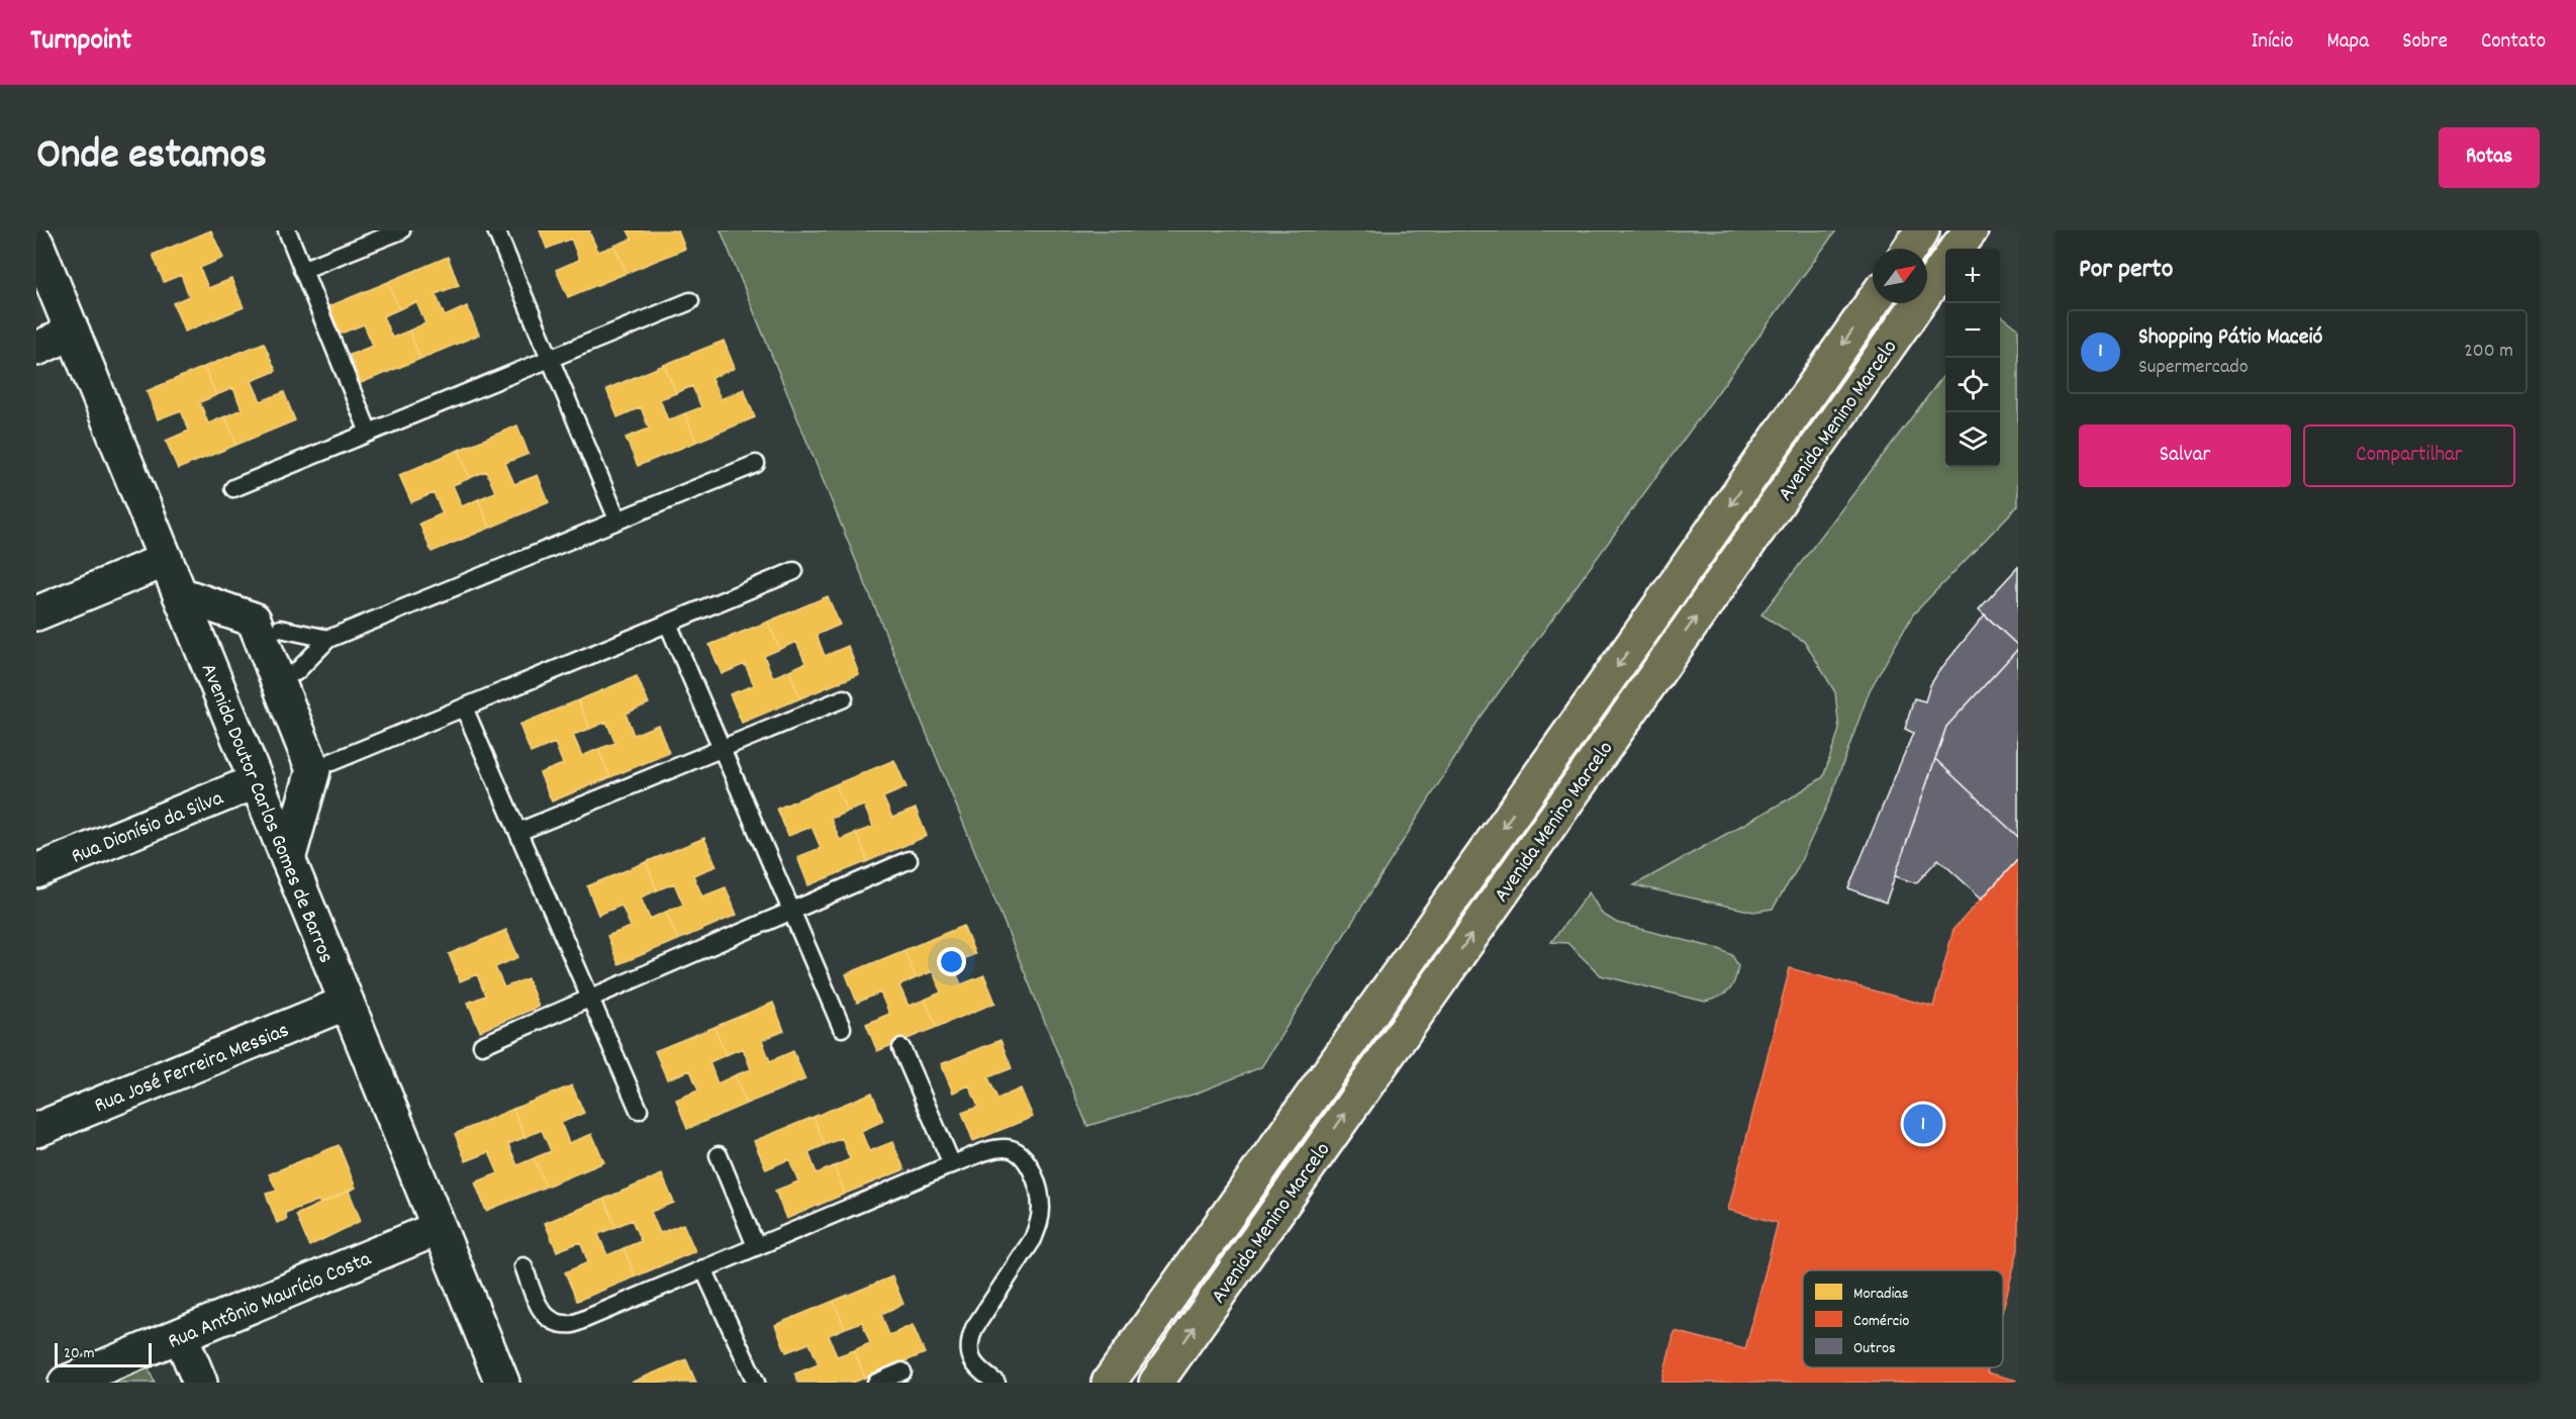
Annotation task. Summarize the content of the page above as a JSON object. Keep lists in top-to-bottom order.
{
  "streets": {
    "main road": ["Avenida Menino Marcelo"],
    "street": [
      "Avenida Doutor Carlos Gomes de Barros",
      "Rua Dionísio da Silva",
      "Rua José Ferreira Messias",
      "Rua Antônio Maurício Costa"
    ]
  },
  "crossings": [
    ["Avenida Doutor Carlos Gomes de Barros", "Rua Dionísio da Silva"],
    ["Avenida Doutor Carlos Gomes de Barros", "Rua José Ferreira Messias"],
    ["Avenida Doutor Carlos Gomes de Barros", "Rua Antônio Maurício Costa"]
  ],
  "legend": ["Moradias", "Comércio", "Outros"],
  "scale_bar": "20 m",
  "north": "top right",
  "page": {
    "header": "Turnpoint",
    "nav": [
      "Início",
      "Mapa",
      "Sobre",
      "Contato"
    ],
    "title": "Onde estamos",
    "buttons": [
      "Rotas",
      ["Salvar", "Compartilhar"]
    ],
    "heading": "Por perto",
    "map_buttons": ["+", "−"],
    "list": [
      {
        "mark": "1",
        "name": "Shopping Pátio Maceió",
        "note": "Supermercado",
        "value": "200 m"
      }
    ],
    "pins": "1",
    "scale": "20 m"
  }
}
